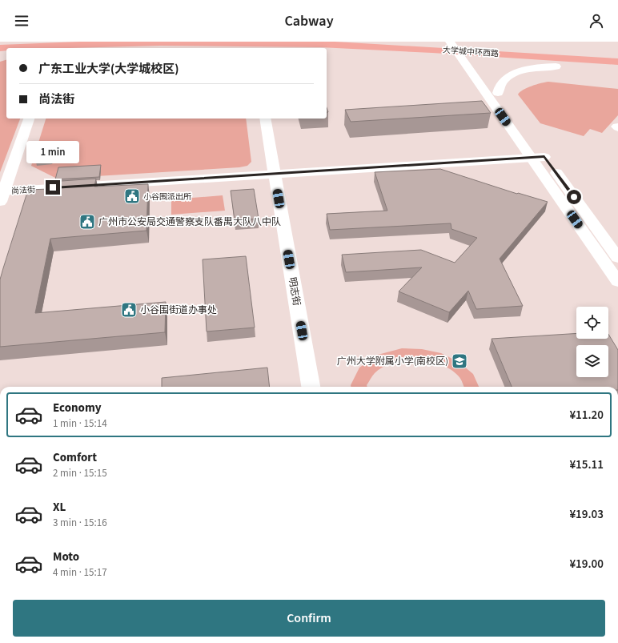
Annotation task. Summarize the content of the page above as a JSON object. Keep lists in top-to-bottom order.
{
  "streets": {
    "main road": ["大学城中环西路", "尚法街", "明志街"]
  },
  "crossings": [
    ["尚法街", "明志街"]
  ],
  "places": {
    "public building": ["小谷围派出所", "广州市公安局交通警察支队番禺大队八中队", "小谷围街道办事处"],
    "school or university": ["广州大学附属小学(南校区)"]
  },
  "page": {
    "header": "Cabway",
    "banner": ["广东工业大学(大学城校区)", "尚法街"],
    "bubble": "1 min",
    "list": [
      {
        "name": "Economy",
        "note": "1 min · 15:14",
        "value": "¥11.20"
      },
      {
        "name": "Comfort",
        "note": "2 min · 15:15",
        "value": "¥15.11"
      },
      {
        "name": "XL",
        "note": "3 min · 15:16",
        "value": "¥19.03"
      },
      {
        "name": "Moto",
        "note": "4 min · 15:17",
        "value": "¥19.00"
      }
    ],
    "buttons": "Confirm"
  }
}
